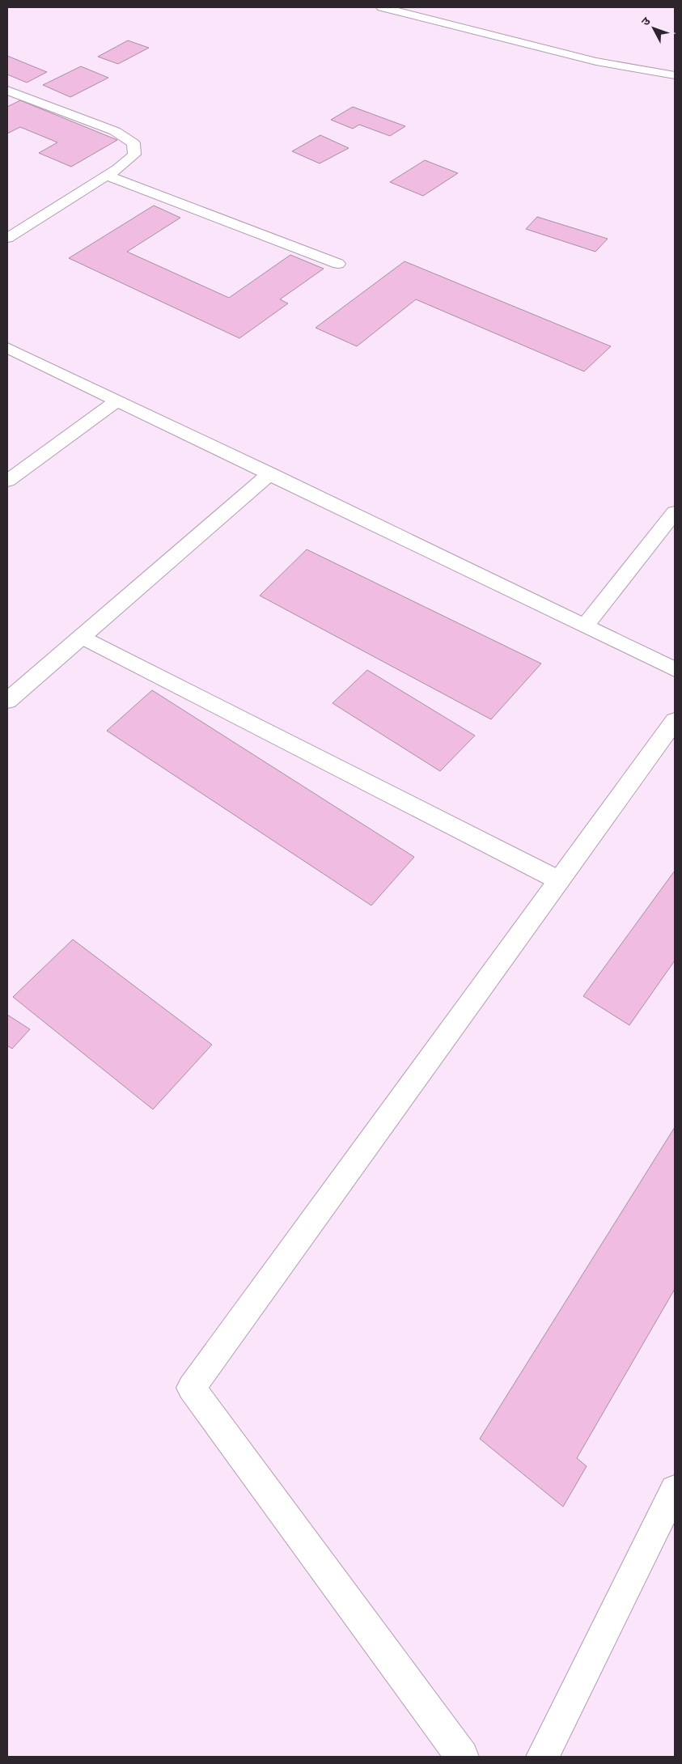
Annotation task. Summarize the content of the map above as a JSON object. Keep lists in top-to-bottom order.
{
  "north": "top left"
}
